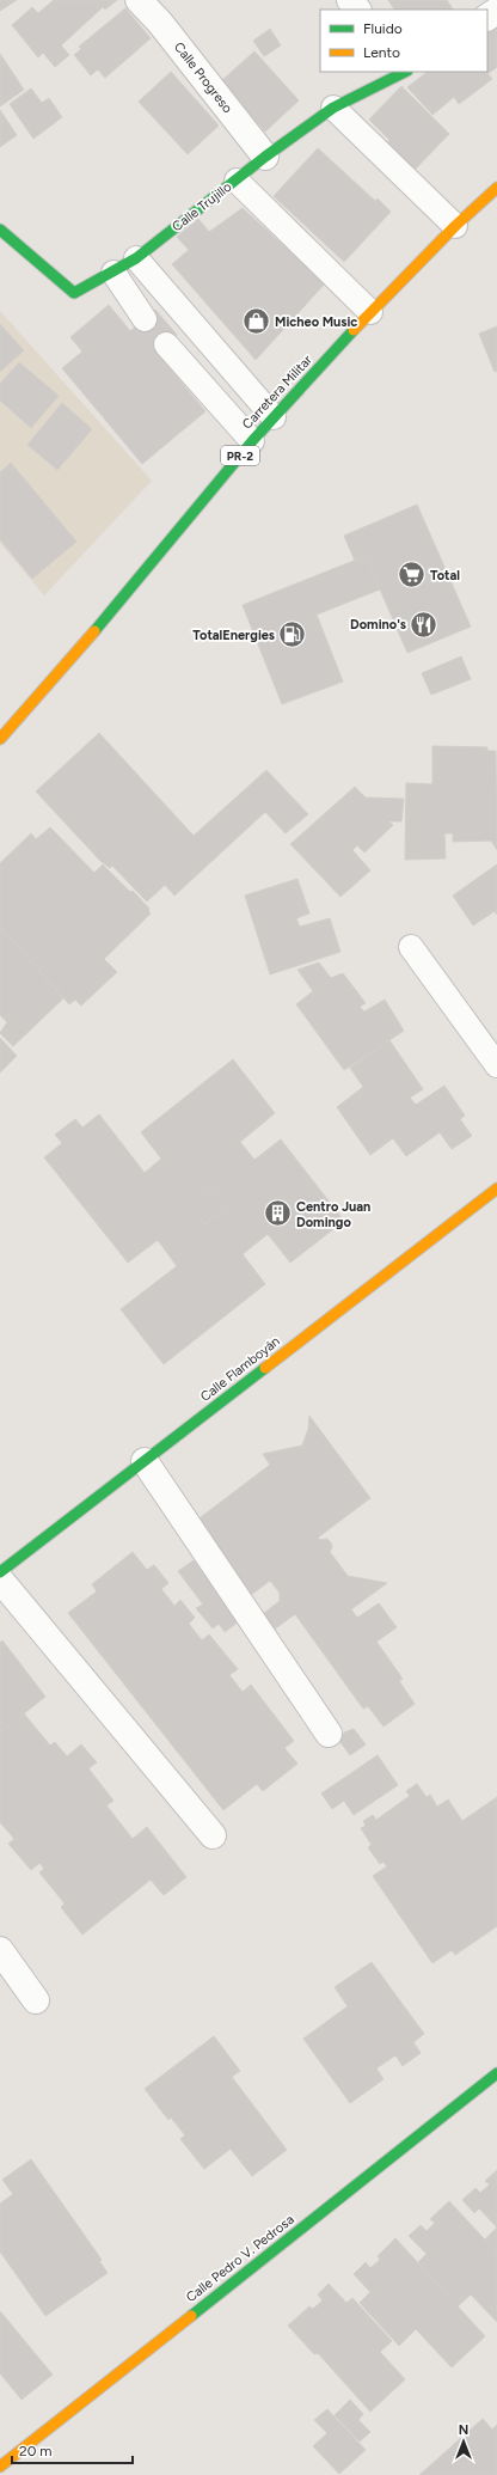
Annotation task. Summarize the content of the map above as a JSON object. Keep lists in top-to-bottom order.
{
  "streets": {
    "street": [
      "Calle Progreso",
      "Calle Trujillo",
      "Carretera Militar",
      "PR-2",
      "Calle Flamboyán",
      "Calle Pedro V. Pedrosa"
    ]
  },
  "crossings": [
    ["Calle Progreso", "Calle Trujillo"]
  ],
  "places": {
    "shop": ["Micheo Music"],
    "supermarket": ["Total"],
    "restaurant": ["Domino's"],
    "fuel station": ["TotalEnergies"],
    "building": ["Centro Juan Domingo"]
  },
  "legend": ["Fluido", "Lento"],
  "scale_bar": "20 m",
  "north": "top"
}
